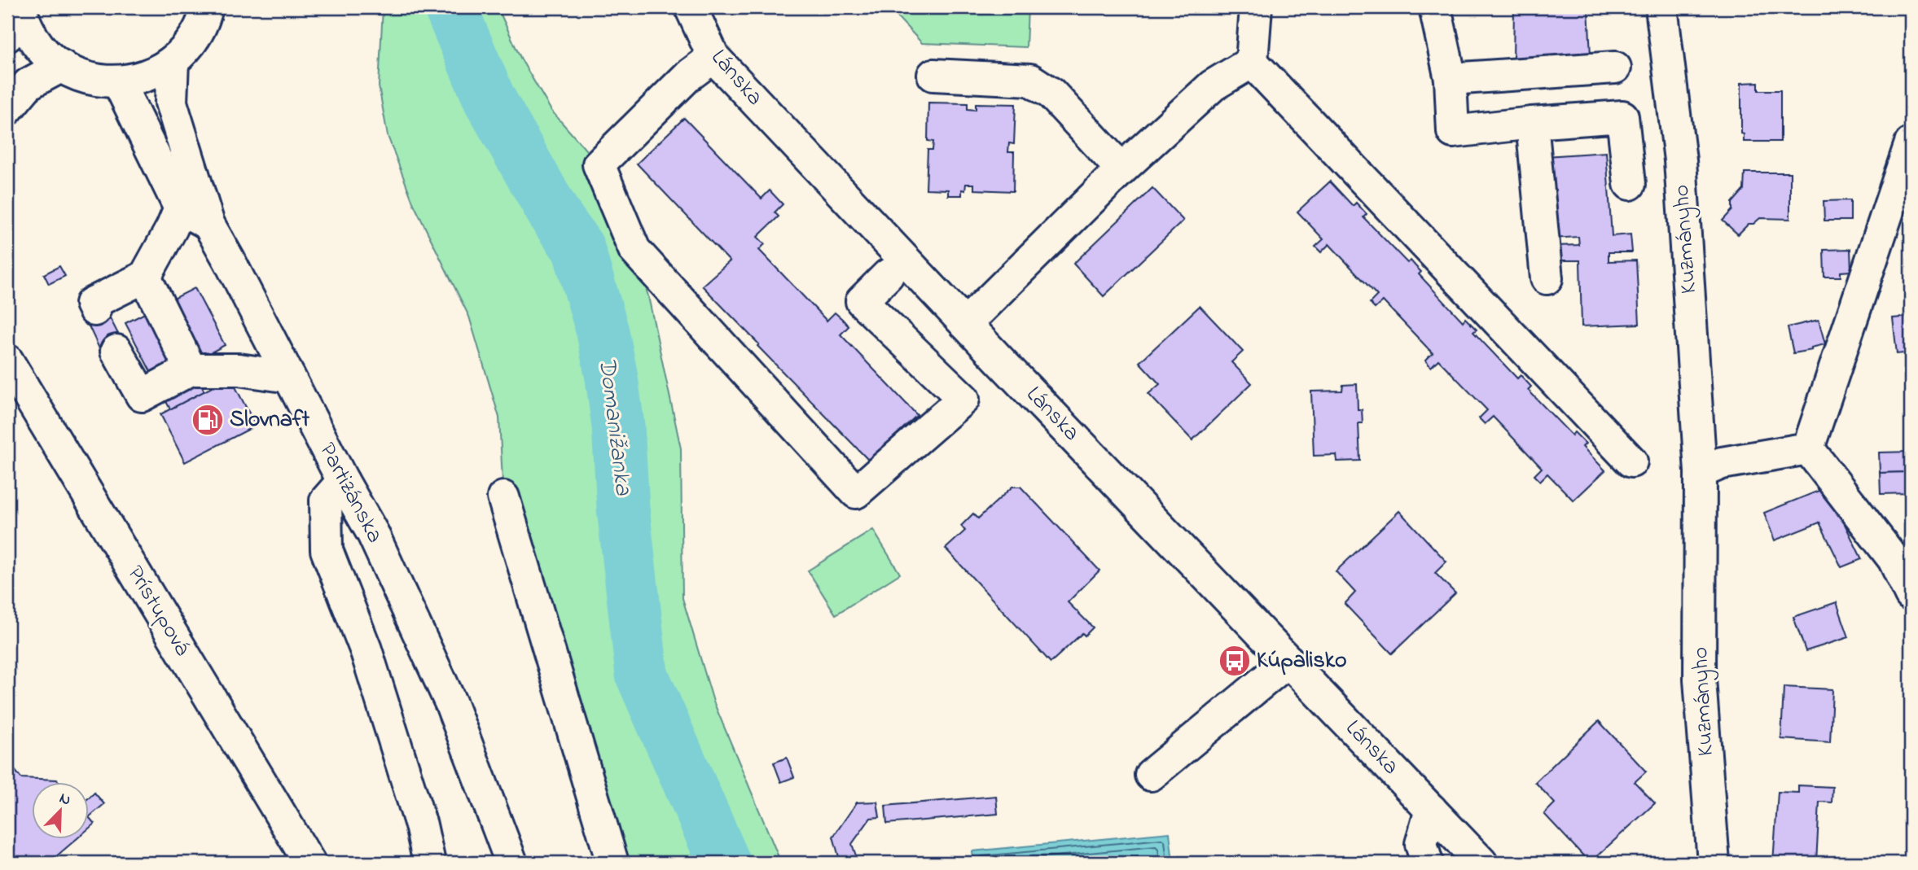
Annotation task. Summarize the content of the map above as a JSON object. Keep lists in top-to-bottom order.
{
  "streets": {
    "street": [
      "Lánska",
      "Kuzmányho",
      "Partizánska",
      "Prístupová"
    ]
  },
  "water": ["Domanižanka"],
  "places": {
    "fuel station": ["Slovnaft"],
    "bus stop": ["Kúpalisko"]
  },
  "north": "top right"
}
